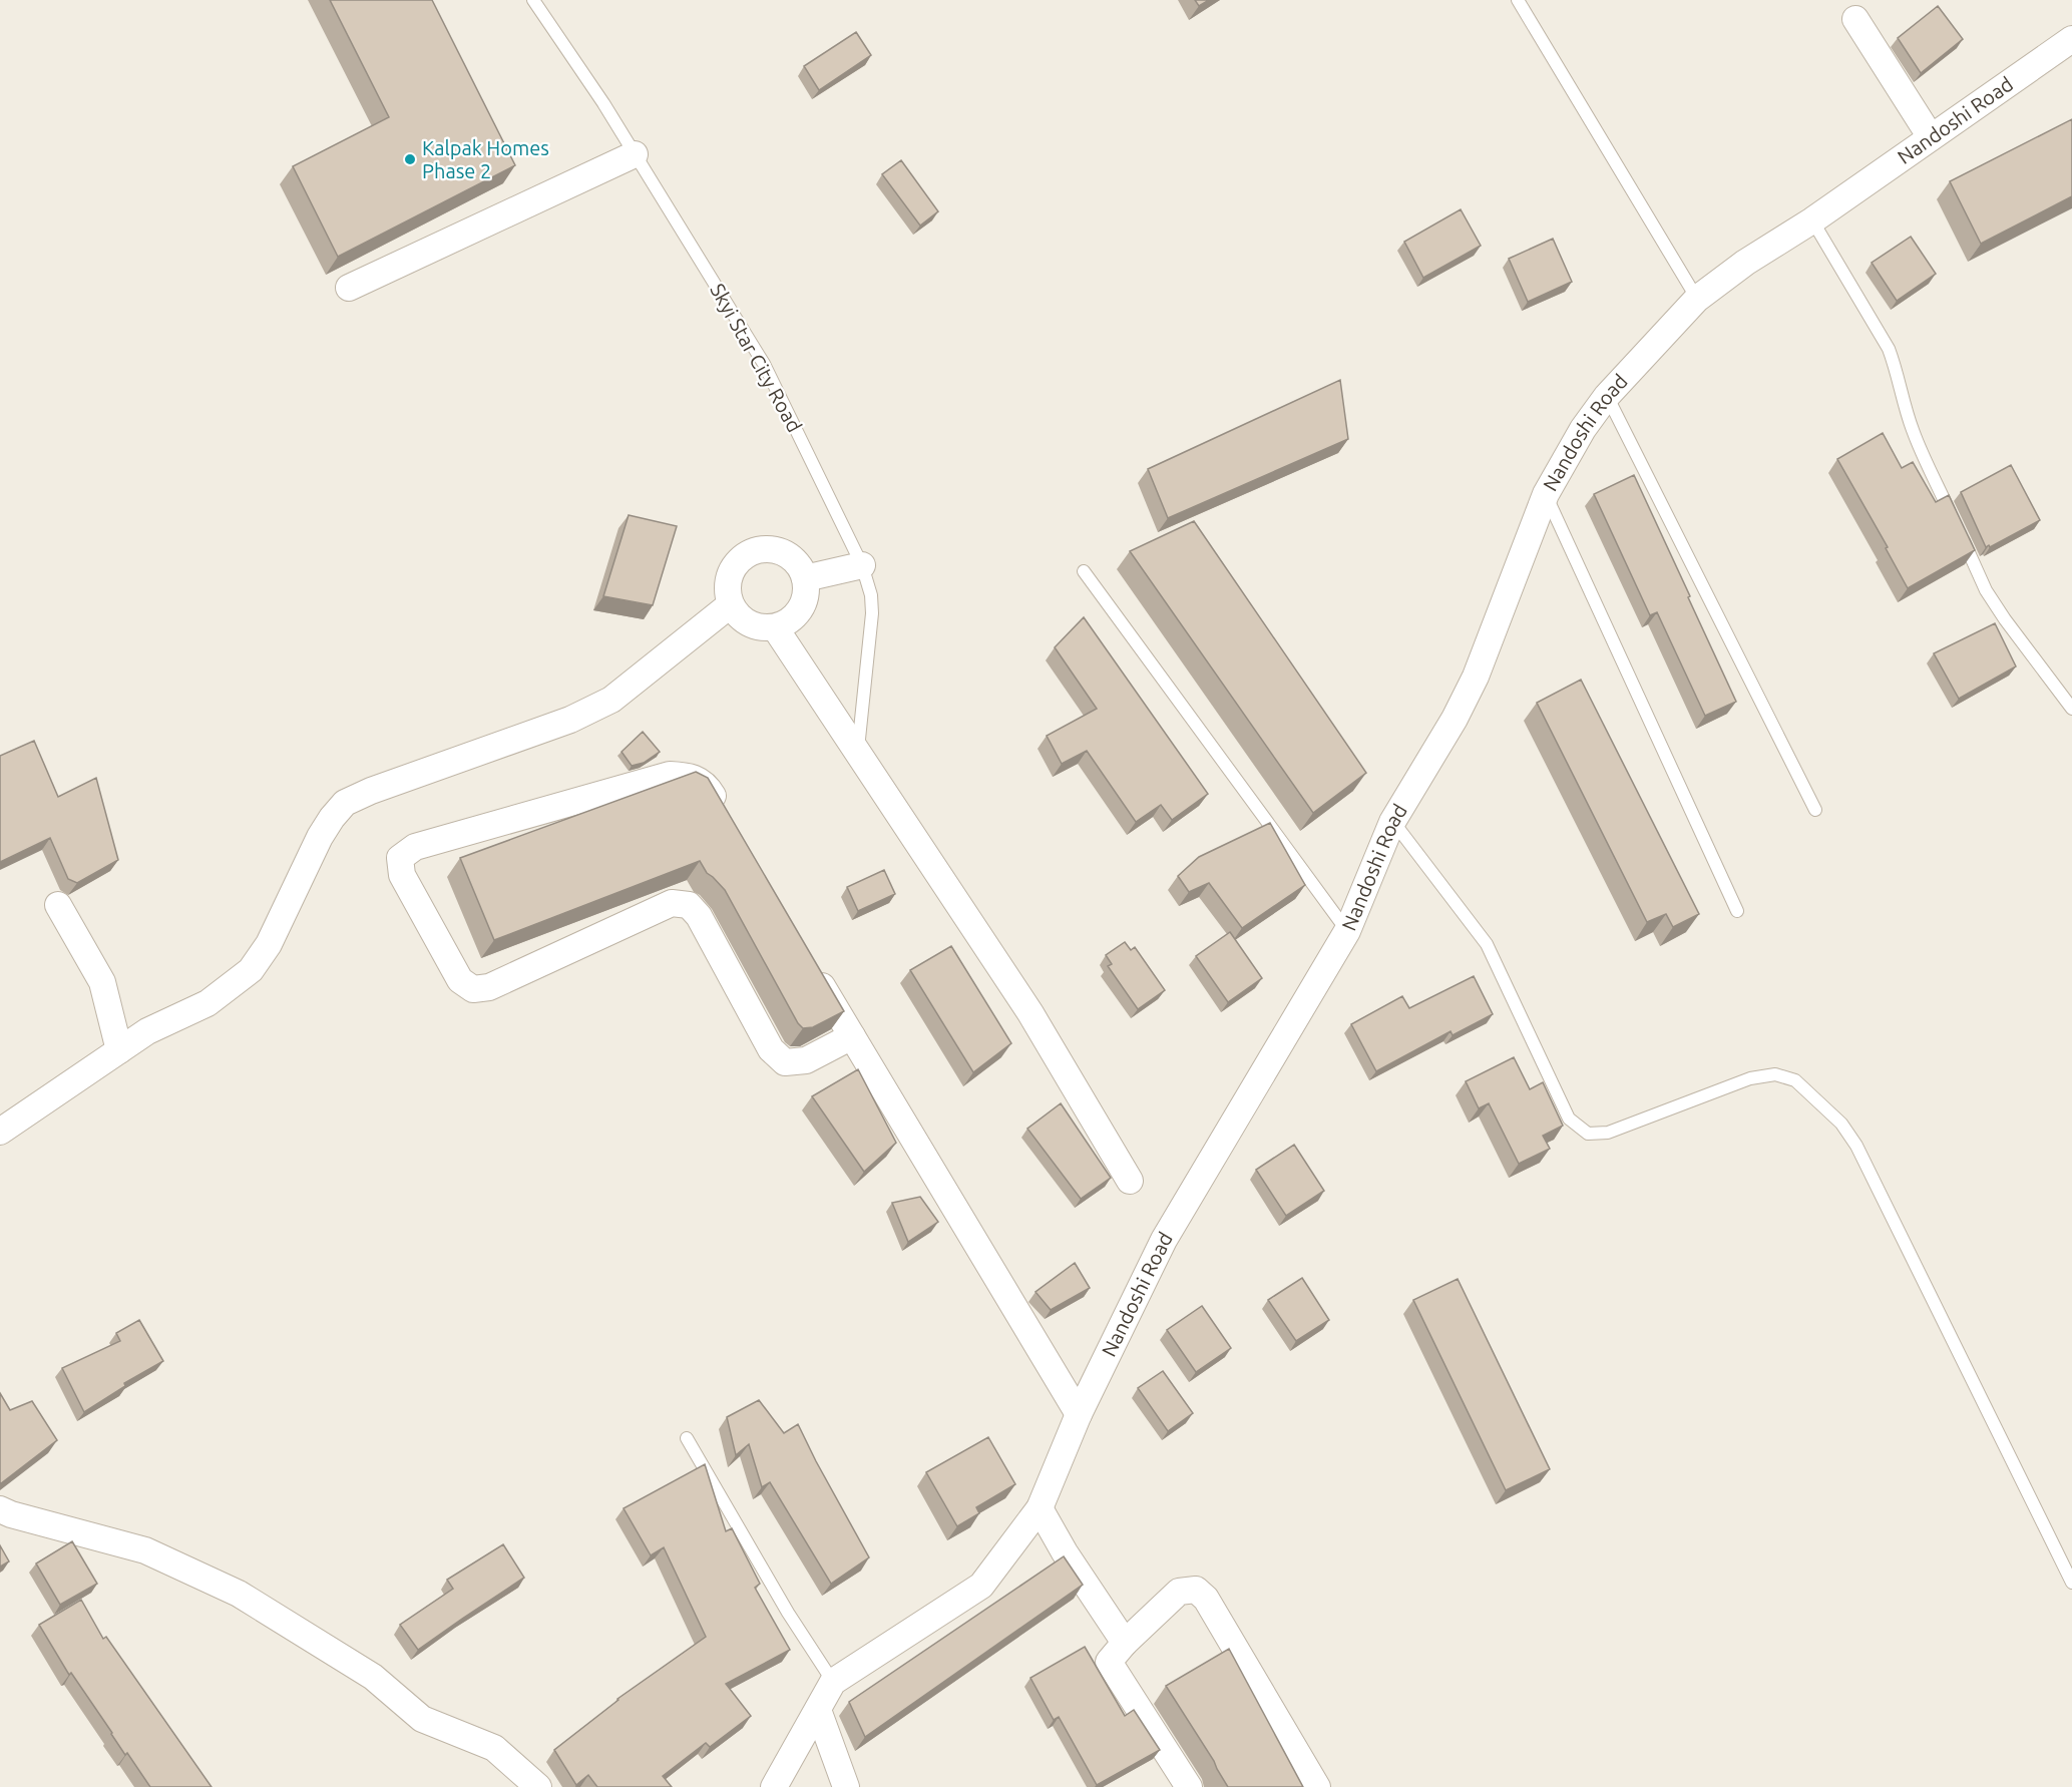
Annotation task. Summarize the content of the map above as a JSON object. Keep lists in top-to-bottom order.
{
  "streets": {
    "street": ["Nandoshi Road"],
    "lane": ["Skyi Star City Road"]
  },
  "places": ["Kalpak Homes Phase 2"]
}
